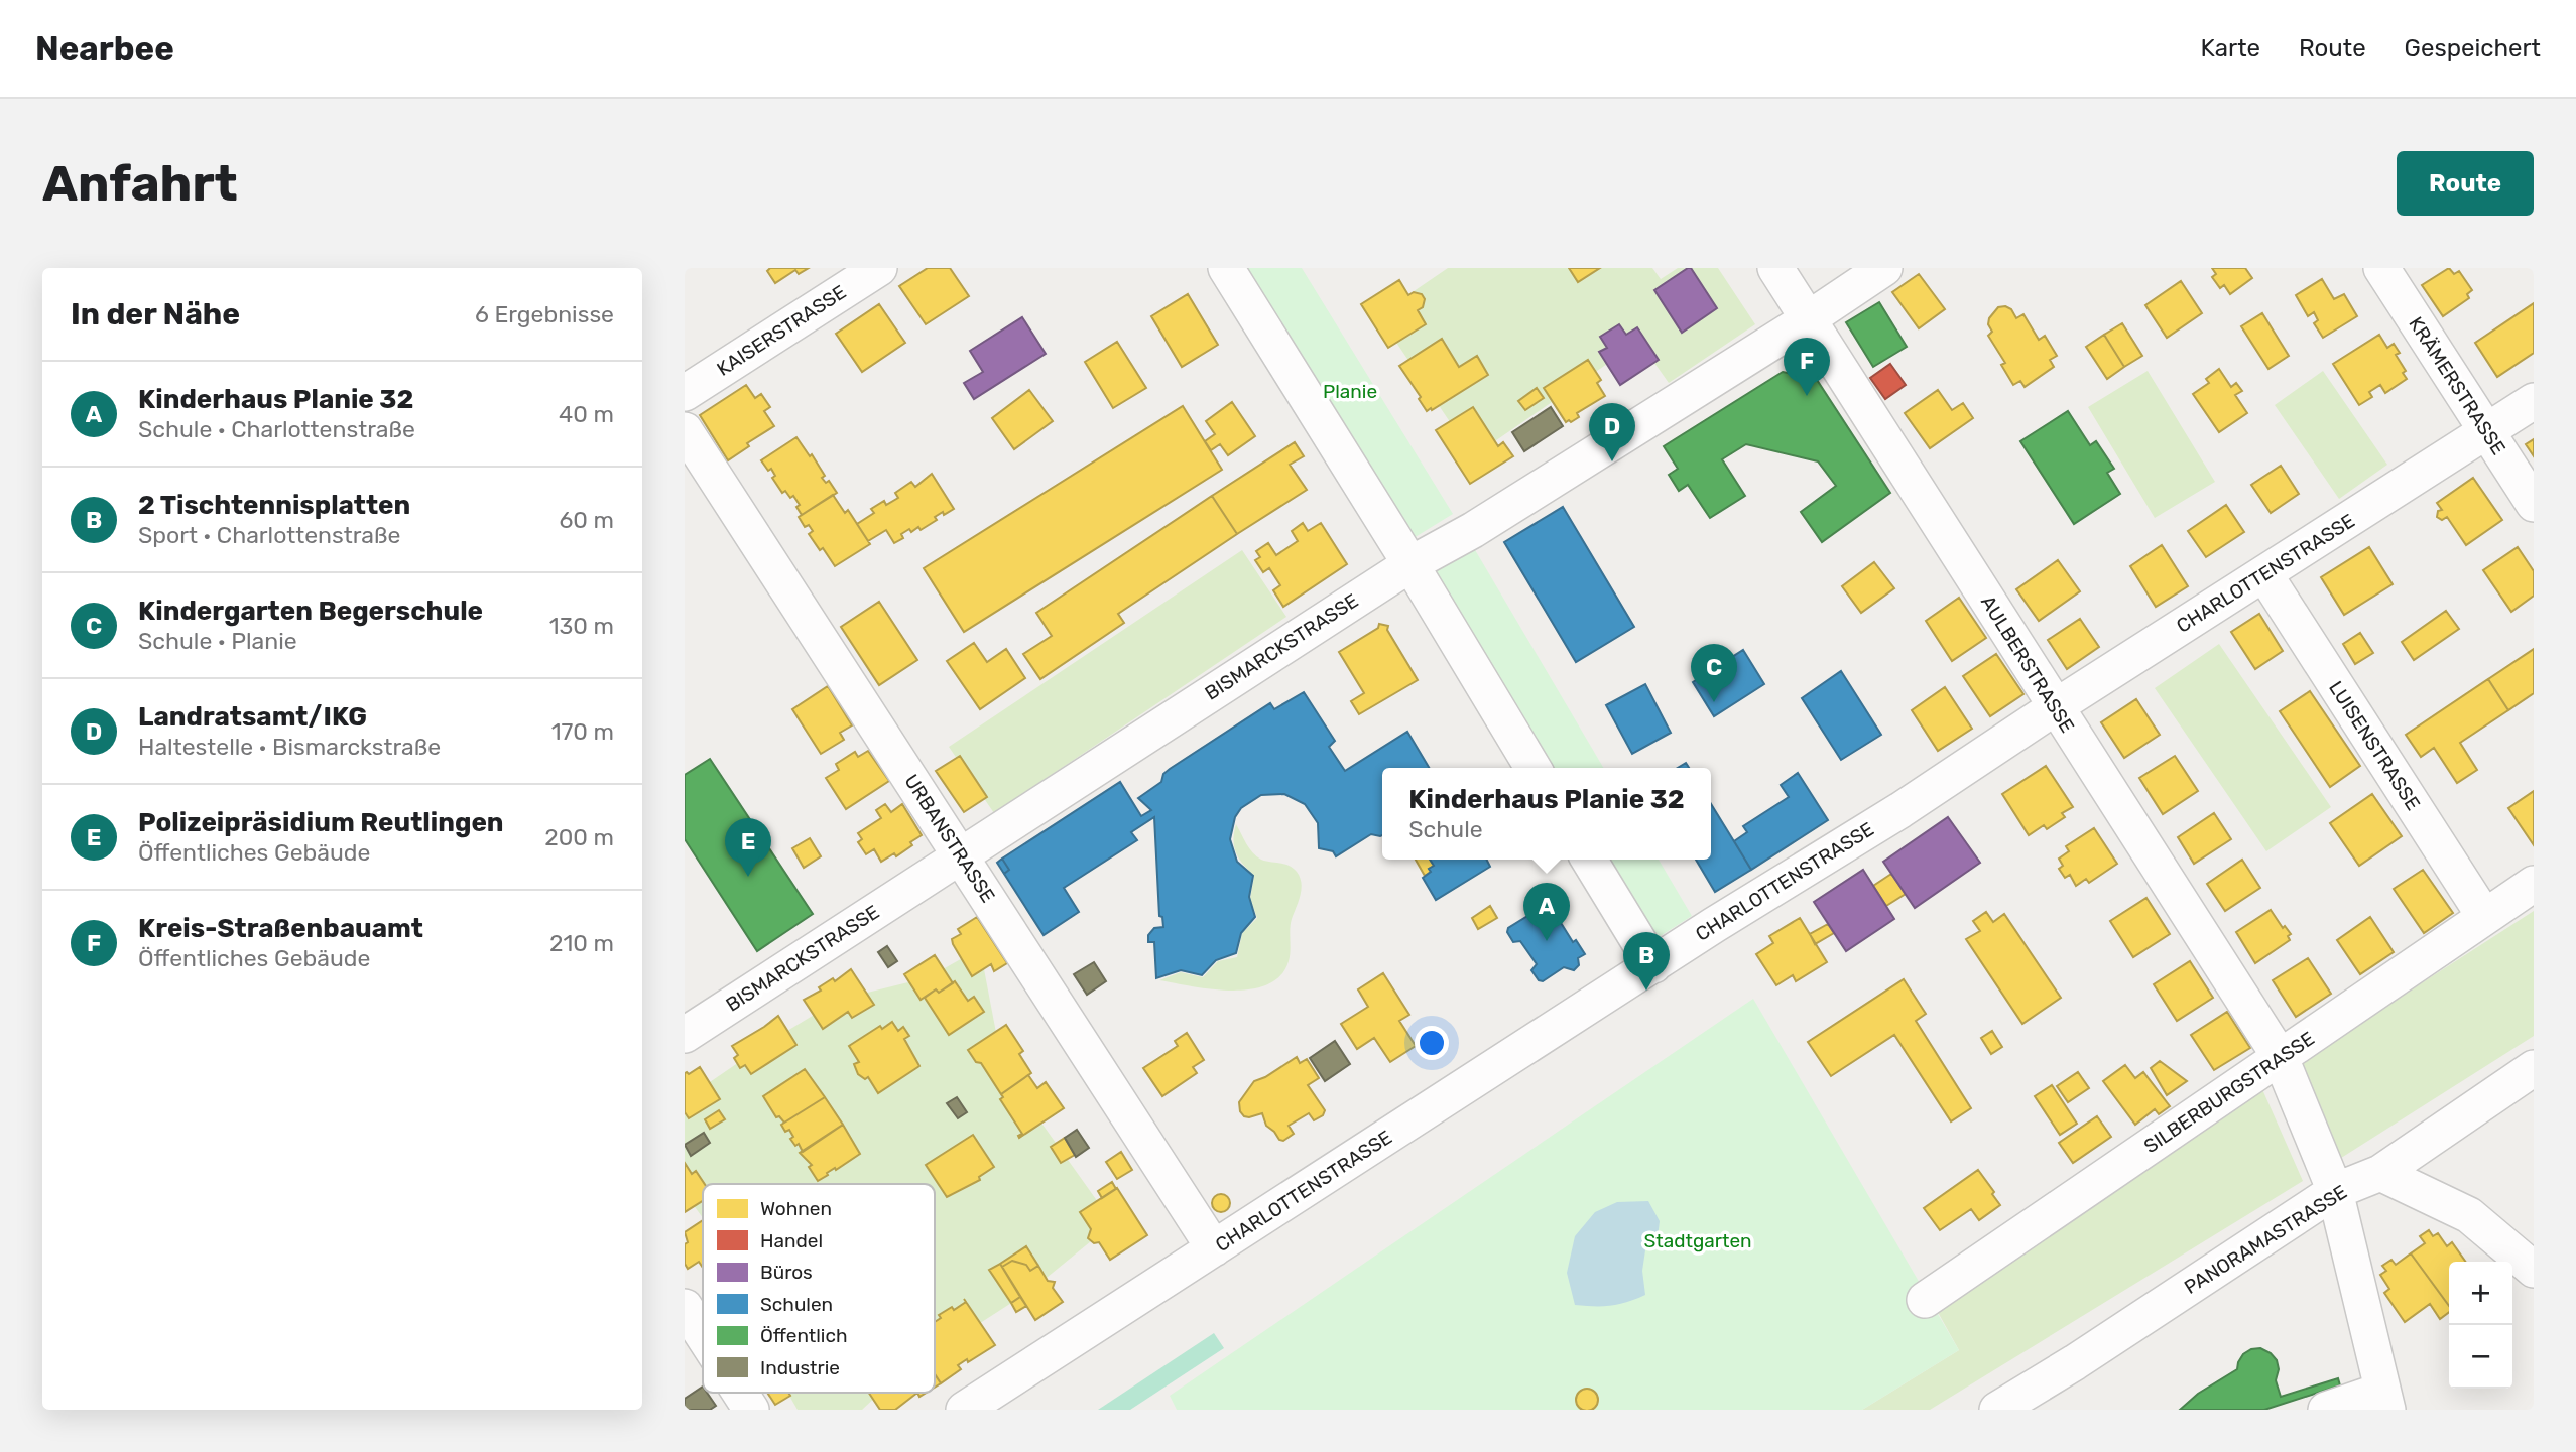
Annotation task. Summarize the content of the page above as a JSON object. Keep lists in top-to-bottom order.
{
  "streets": {
    "street": [
      "KAISERSTRASSE",
      "KRÄMERSTRASSE",
      "CHARLOTTENSTRASSE",
      "BISMARCKSTRASSE",
      "AULBERSTRASSE",
      "LUISENSTRASSE",
      "URBANSTRASSE",
      "SILBERBURGSTRASSE",
      "PANORAMASTRASSE"
    ]
  },
  "crossings": [
    ["KRÄMERSTRASSE", "CHARLOTTENSTRASSE"],
    ["CHARLOTTENSTRASSE", "AULBERSTRASSE"],
    ["CHARLOTTENSTRASSE", "LUISENSTRASSE"],
    ["CHARLOTTENSTRASSE", "URBANSTRASSE"],
    ["BISMARCKSTRASSE", "AULBERSTRASSE"],
    ["BISMARCKSTRASSE", "URBANSTRASSE"],
    ["AULBERSTRASSE", "SILBERBURGSTRASSE"],
    ["AULBERSTRASSE", "PANORAMASTRASSE"],
    ["LUISENSTRASSE", "SILBERBURGSTRASSE"]
  ],
  "parks": ["Planie", "Stadtgarten"],
  "legend": [
    "Wohnen",
    "Handel",
    "Büros",
    "Schulen",
    "Öffentlich",
    "Industrie"
  ],
  "page": {
    "header": "Nearbee",
    "nav": ["Karte", "Route", "Gespeichert"],
    "buttons": "Route",
    "title": "Anfahrt",
    "heading": ["In der Nähe", "6 Ergebnisse"],
    "pins": [
      "F",
      "D",
      "C",
      "E",
      "A",
      "B"
    ],
    "list": [
      {
        "mark": "A",
        "name": "Kinderhaus Planie 32",
        "note": "Schule · Charlottenstraße",
        "value": "40 m"
      },
      {
        "mark": "B",
        "name": "2 Tischtennisplatten",
        "note": "Sport · Charlottenstraße",
        "value": "60 m"
      },
      {
        "mark": "C",
        "name": "Kindergarten Begerschule",
        "note": "Schule · Planie",
        "value": "130 m"
      },
      {
        "mark": "D",
        "name": "Landratsamt/IKG",
        "note": "Haltestelle · Bismarckstraße",
        "value": "170 m"
      },
      {
        "mark": "E",
        "name": "Polizeipräsidium Reutlingen",
        "note": "Öffentliches Gebäude",
        "value": "200 m"
      },
      {
        "mark": "F",
        "name": "Kreis-Straßenbauamt",
        "note": "Öffentliches Gebäude",
        "value": "210 m"
      }
    ],
    "popup": ["Kinderhaus Planie 32", "Schule"],
    "map_buttons": ["+", "−"]
  }
}
